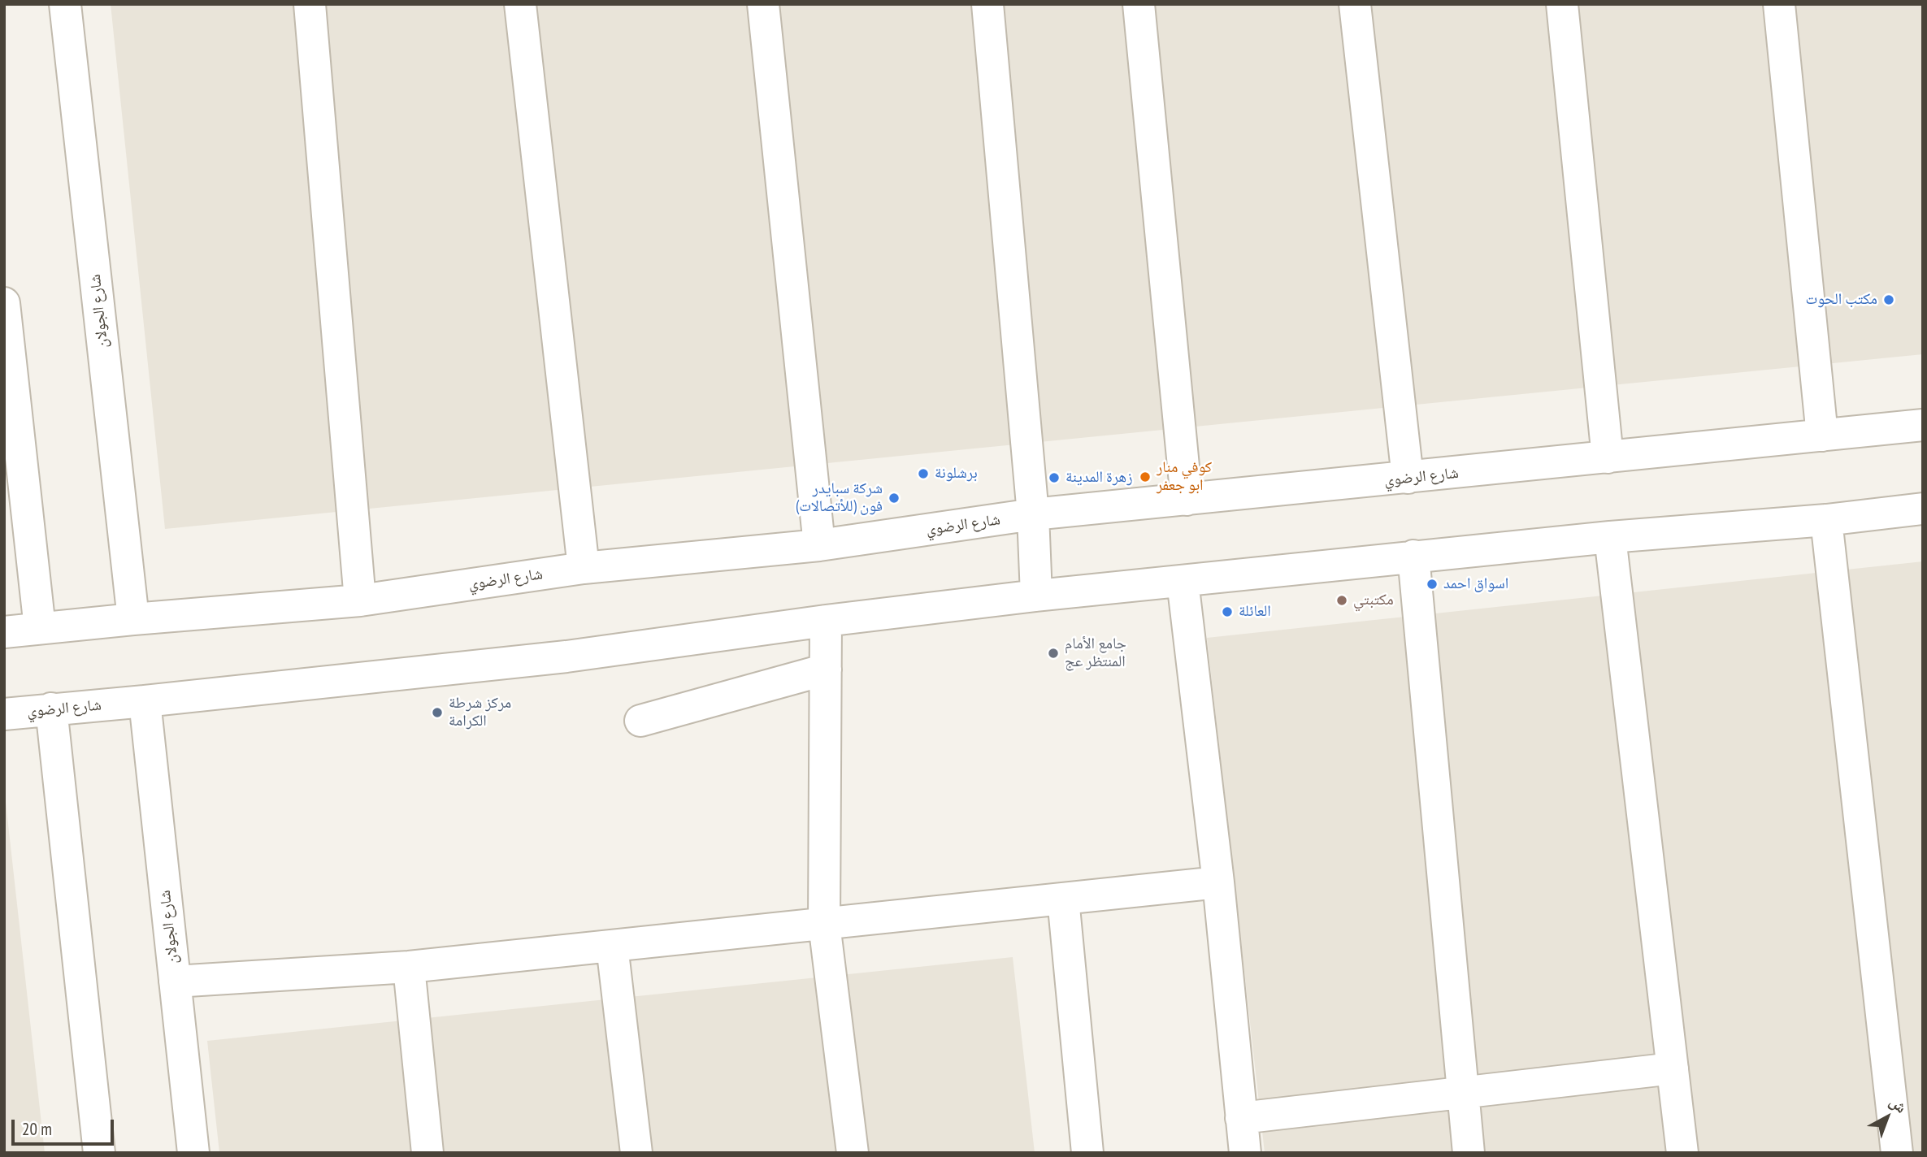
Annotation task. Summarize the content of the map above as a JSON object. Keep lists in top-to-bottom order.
{
  "streets": {
    "street": ["شارع الجولان", "شارع الرضوي"]
  },
  "crossings": [
    ["شارع الجولان", "شارع الرضوي"]
  ],
  "places": [
    "مكتب الحوت",
    "برشلونة",
    "كوفي منار ابو جعفر",
    "زهرة المدينة",
    "شركة سبايدر فون (للأتصالات)",
    "اسواق احمد",
    "مكتبتي",
    "العائلة",
    "جامع الأمام المنتظر عج",
    "مركز شرطة الكرامة"
  ],
  "scale_bar": "20 m",
  "north": "top right"
}
